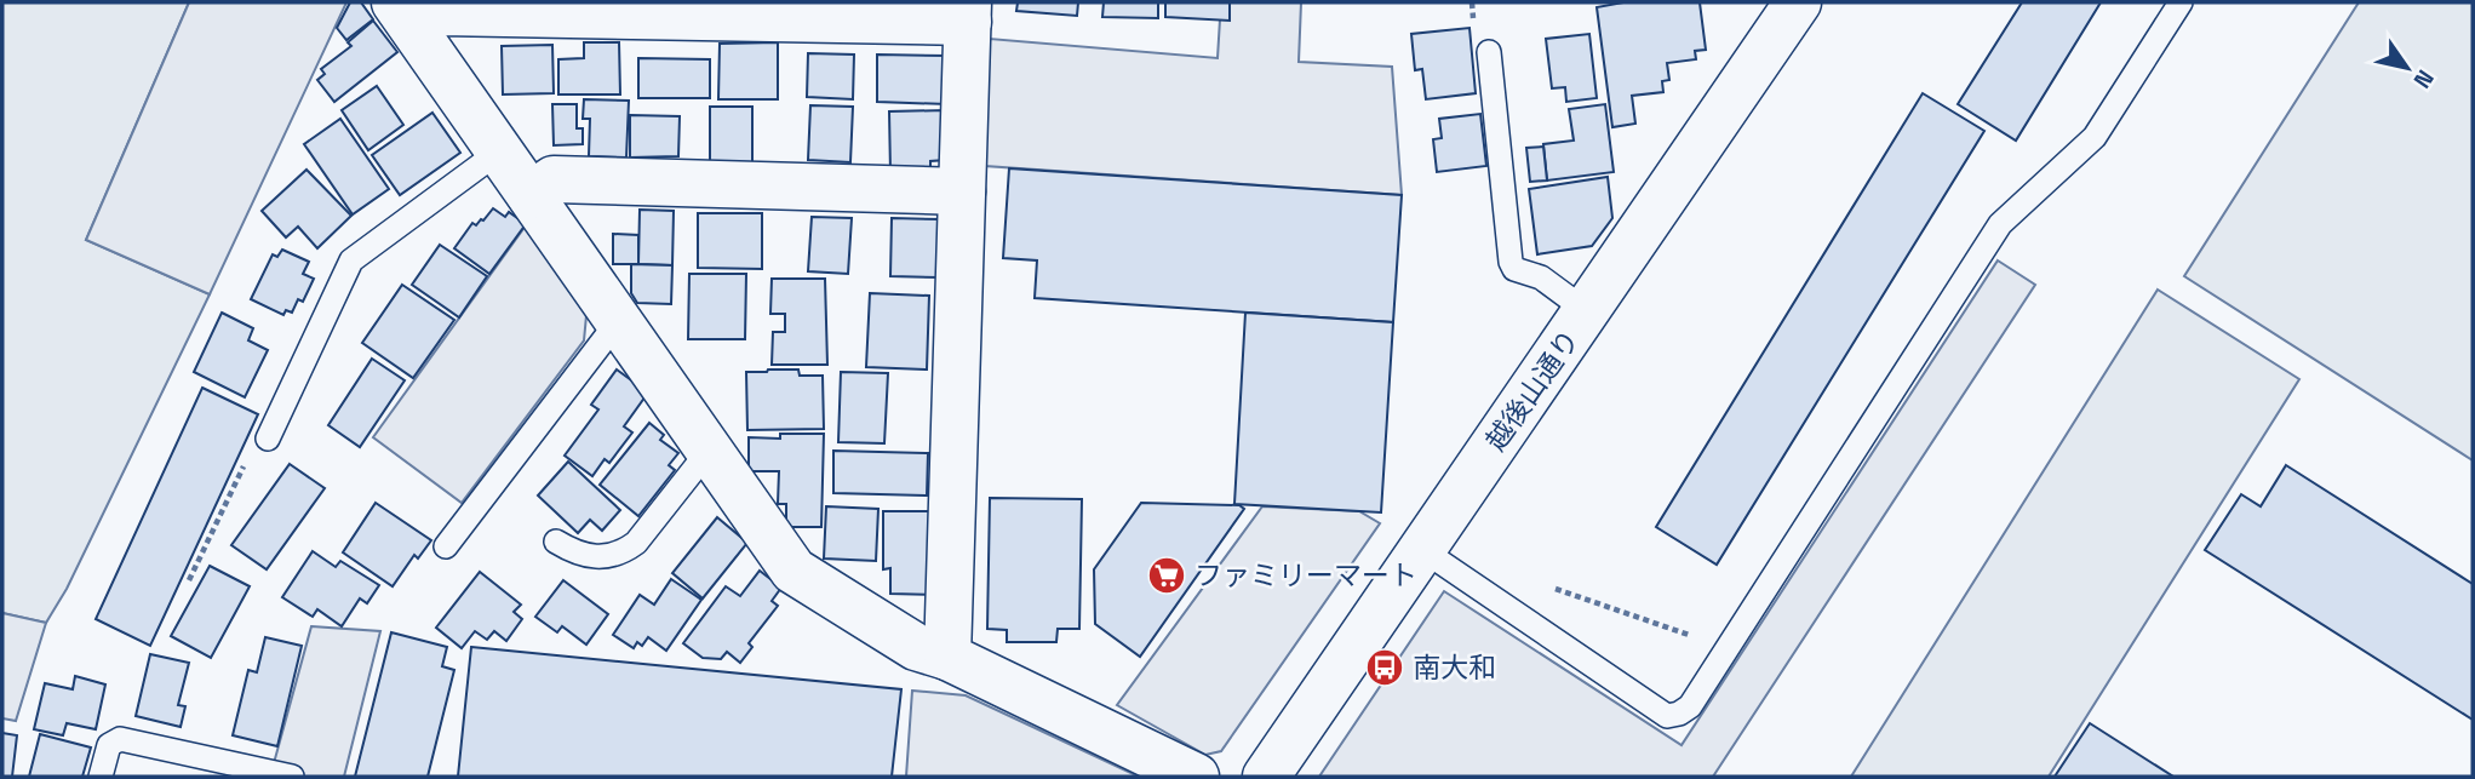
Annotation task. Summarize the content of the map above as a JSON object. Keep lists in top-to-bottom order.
{
  "streets": {
    "street": ["越後山通り"]
  },
  "places": {
    "supermarket": ["ファミリーマート"],
    "bus stop": ["南大和"]
  },
  "north": "bottom right"
}
